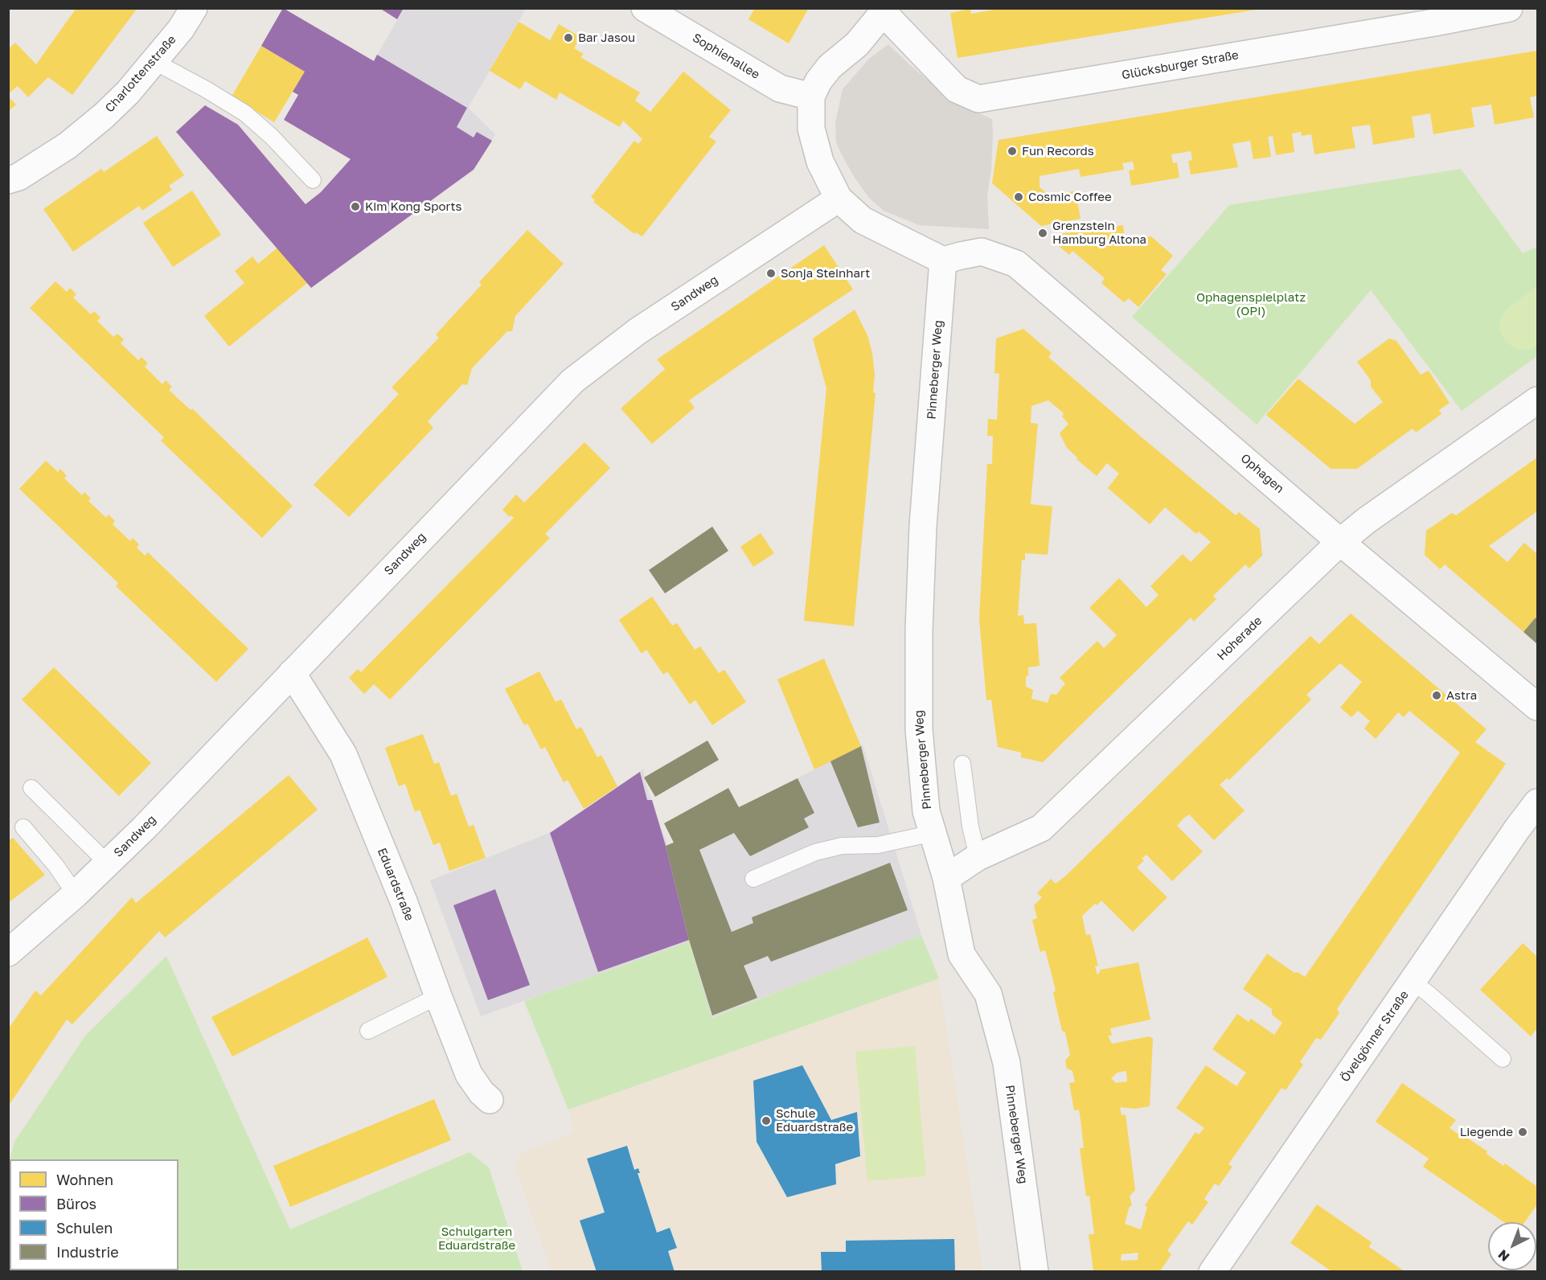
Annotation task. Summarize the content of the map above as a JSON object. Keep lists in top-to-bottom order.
{
  "streets": {
    "street": [
      "Sophienallee",
      "Glücksburger Straße",
      "Charlottenstraße",
      "Sandweg",
      "Pinneberger Weg",
      "Ophagen",
      "Hoherade",
      "Eduardstraße",
      "Övelgönner Straße"
    ]
  },
  "crossings": [
    ["Sandweg", "Eduardstraße"],
    ["Pinneberger Weg", "Ophagen"],
    ["Pinneberger Weg", "Hoherade"],
    ["Ophagen", "Hoherade"]
  ],
  "parks": ["Ophagenspielplatz (OPI)", "Schulgarten Eduardstraße"],
  "places": [
    "Bar Jasou",
    "Fun Records",
    "Cosmic Coffee",
    "Kim Kong Sports",
    "Grenzstein Hamburg Altona",
    "Sonja Steinhart",
    "Astra",
    "Schule Eduardstraße",
    "Liegende"
  ],
  "legend": [
    "Wohnen",
    "Büros",
    "Schulen",
    "Industrie"
  ],
  "north": "bottom left"
}
